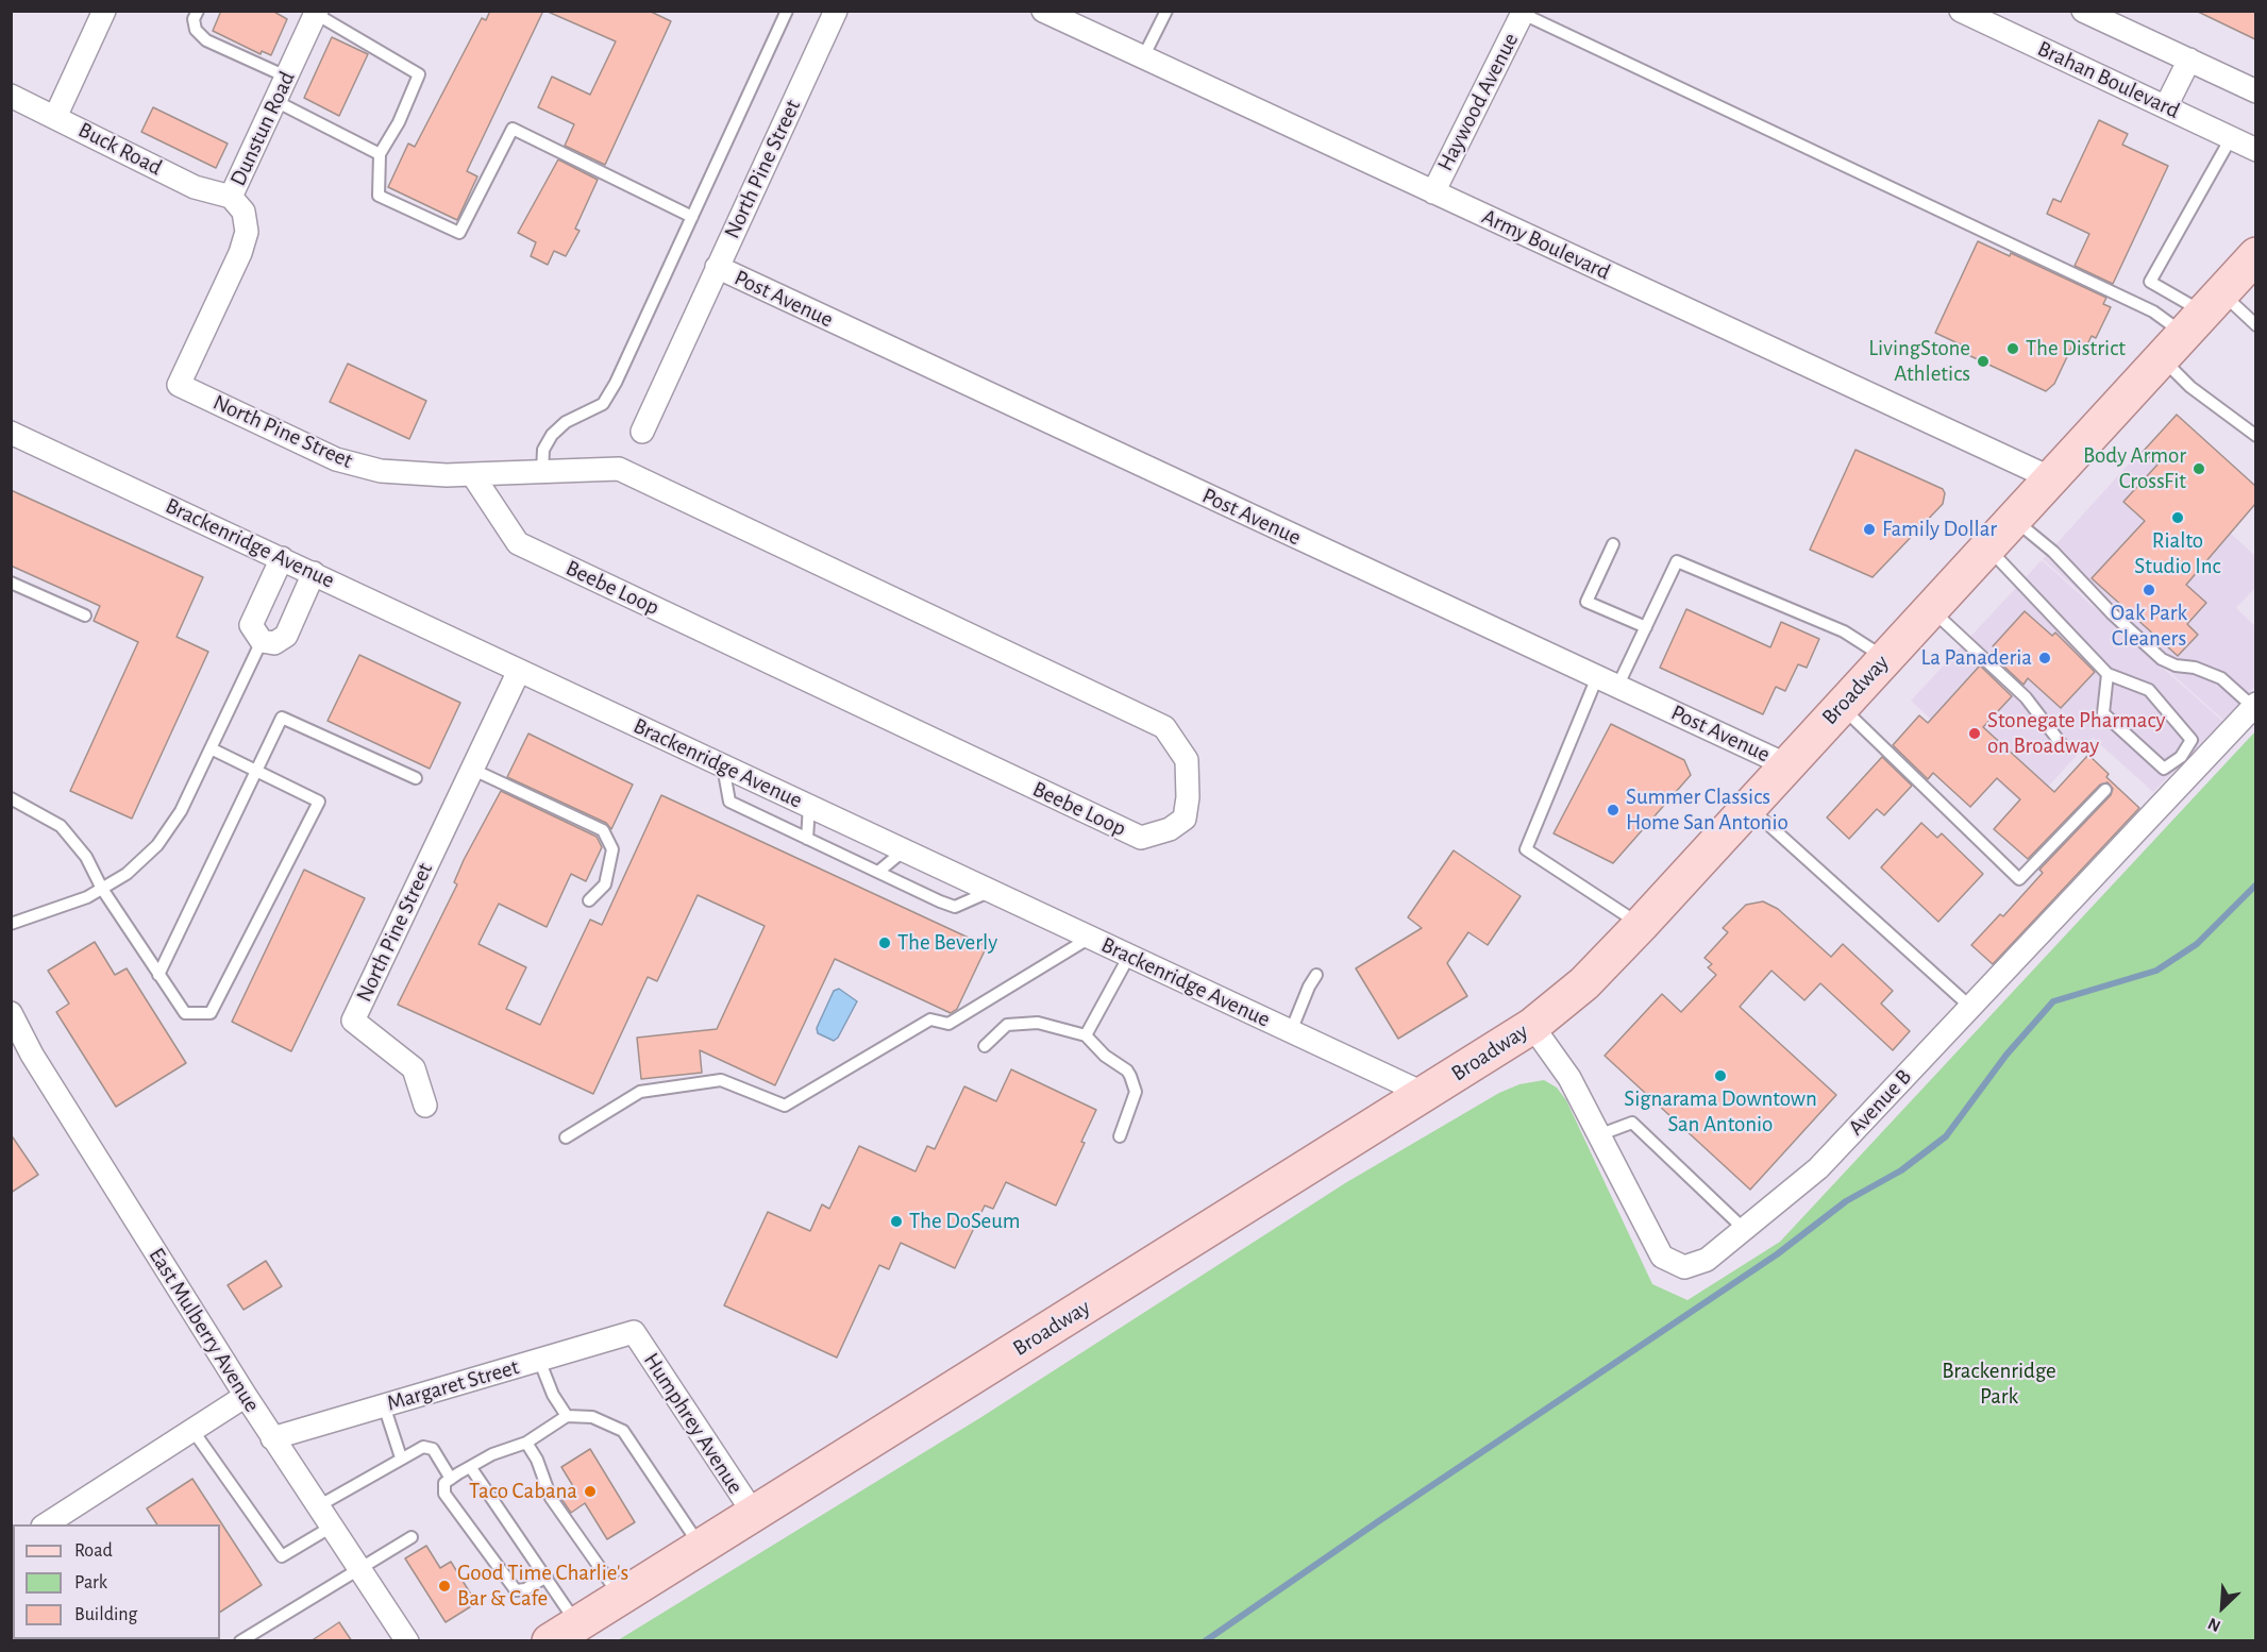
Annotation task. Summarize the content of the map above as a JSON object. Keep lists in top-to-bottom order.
{
  "streets": {
    "main road": ["Broadway"],
    "street": [
      "Brahan Boulevard",
      "Haywood Avenue",
      "Dunstun Road",
      "Buck Road",
      "North Pine Street",
      "Army Boulevard",
      "Post Avenue",
      "Brackenridge Avenue",
      "Beebe Loop",
      "Avenue B",
      "East Mulberry Avenue",
      "Margaret Street",
      "Humphrey Avenue"
    ]
  },
  "crossings": [
    ["Haywood Avenue", "Army Boulevard"],
    ["Dunstun Road", "Buck Road"],
    ["Dunstun Road", "North Pine Street"],
    ["North Pine Street", "Post Avenue"],
    ["North Pine Street", "Brackenridge Avenue"],
    ["North Pine Street", "Beebe Loop"],
    ["Army Boulevard", "Broadway"],
    ["Post Avenue", "Broadway"],
    ["Brackenridge Avenue", "Broadway"],
    ["Broadway", "Avenue B"],
    ["Broadway", "Humphrey Avenue"],
    ["East Mulberry Avenue", "Margaret Street"],
    ["Margaret Street", "Humphrey Avenue"]
  ],
  "parks": ["Brackenridge Park"],
  "places": [
    "The District",
    "LivingStone Athletics",
    "Body Armor CrossFit",
    "Rialto Studio Inc",
    "Family Dollar",
    "Oak Park Cleaners",
    "La Panaderia",
    "Stonegate Pharmacy on Broadway",
    "Summer Classics Home San Antonio",
    "The Beverly",
    "Signarama Downtown San Antonio",
    "The DoSeum",
    "Taco Cabana",
    "Good Time Charlie's Bar & Cafe"
  ],
  "legend": ["Road", "Park", "Building"],
  "north": "bottom left"
}
